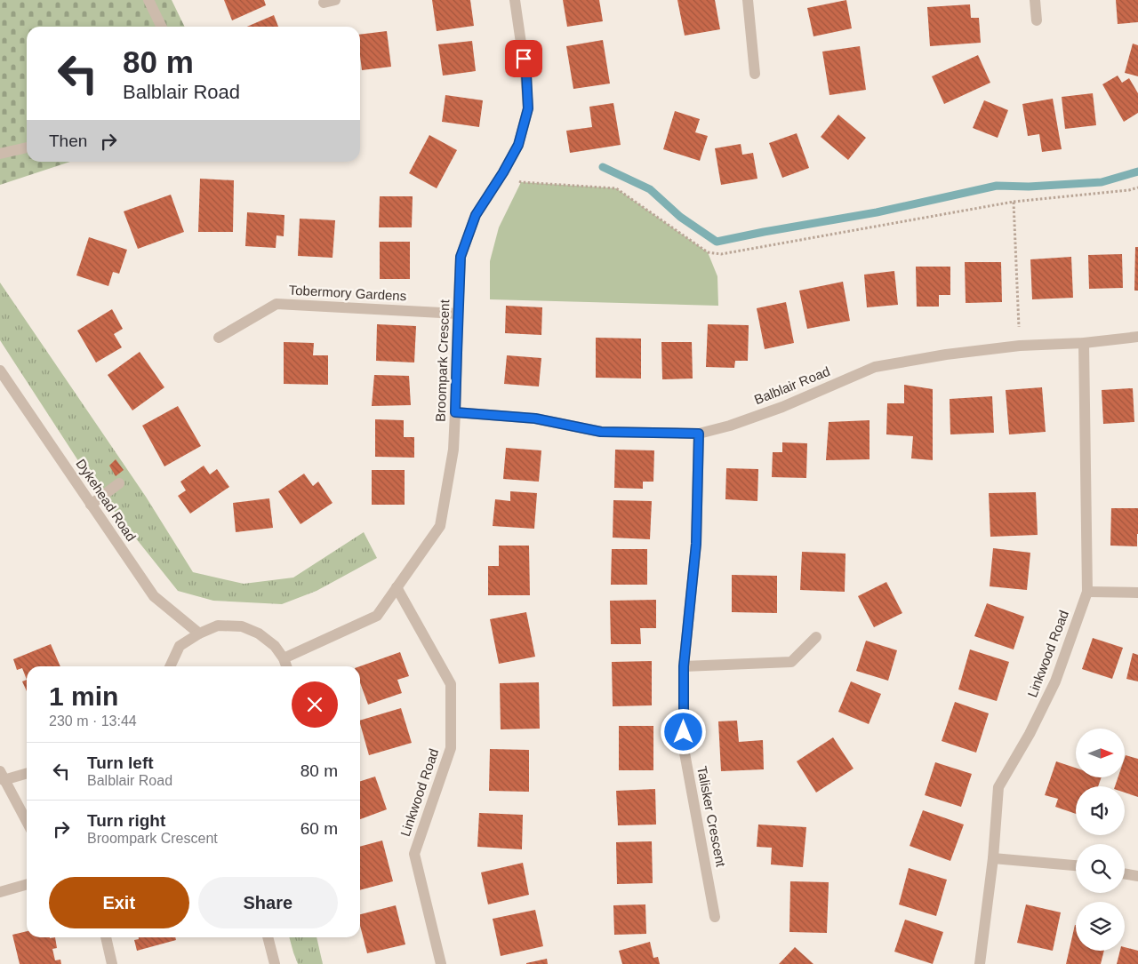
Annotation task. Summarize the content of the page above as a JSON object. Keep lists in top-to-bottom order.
{
  "streets": {
    "street": [
      "Tobermory Gardens",
      "Broompark Crescent",
      "Balblair Road",
      "Dykehead Road",
      "Linkwood Road",
      "Talisker Crescent"
    ]
  },
  "crossings": [
    ["Tobermory Gardens", "Broompark Crescent"],
    ["Broompark Crescent", "Balblair Road"],
    ["Broompark Crescent", "Linkwood Road"],
    ["Balblair Road", "Linkwood Road"],
    ["Balblair Road", "Talisker Crescent"]
  ],
  "north": "right",
  "page": {
    "turn": ["80 m", "Balblair Road"],
    "then": "Then",
    "heading": ["1 min", "230 m · 13:44"],
    "list": [
      {
        "name": "Turn left",
        "note": "Balblair Road",
        "value": "80 m"
      },
      {
        "name": "Turn right",
        "note": "Broompark Crescent",
        "value": "60 m"
      }
    ],
    "buttons": ["Exit", "Share"]
  }
}
